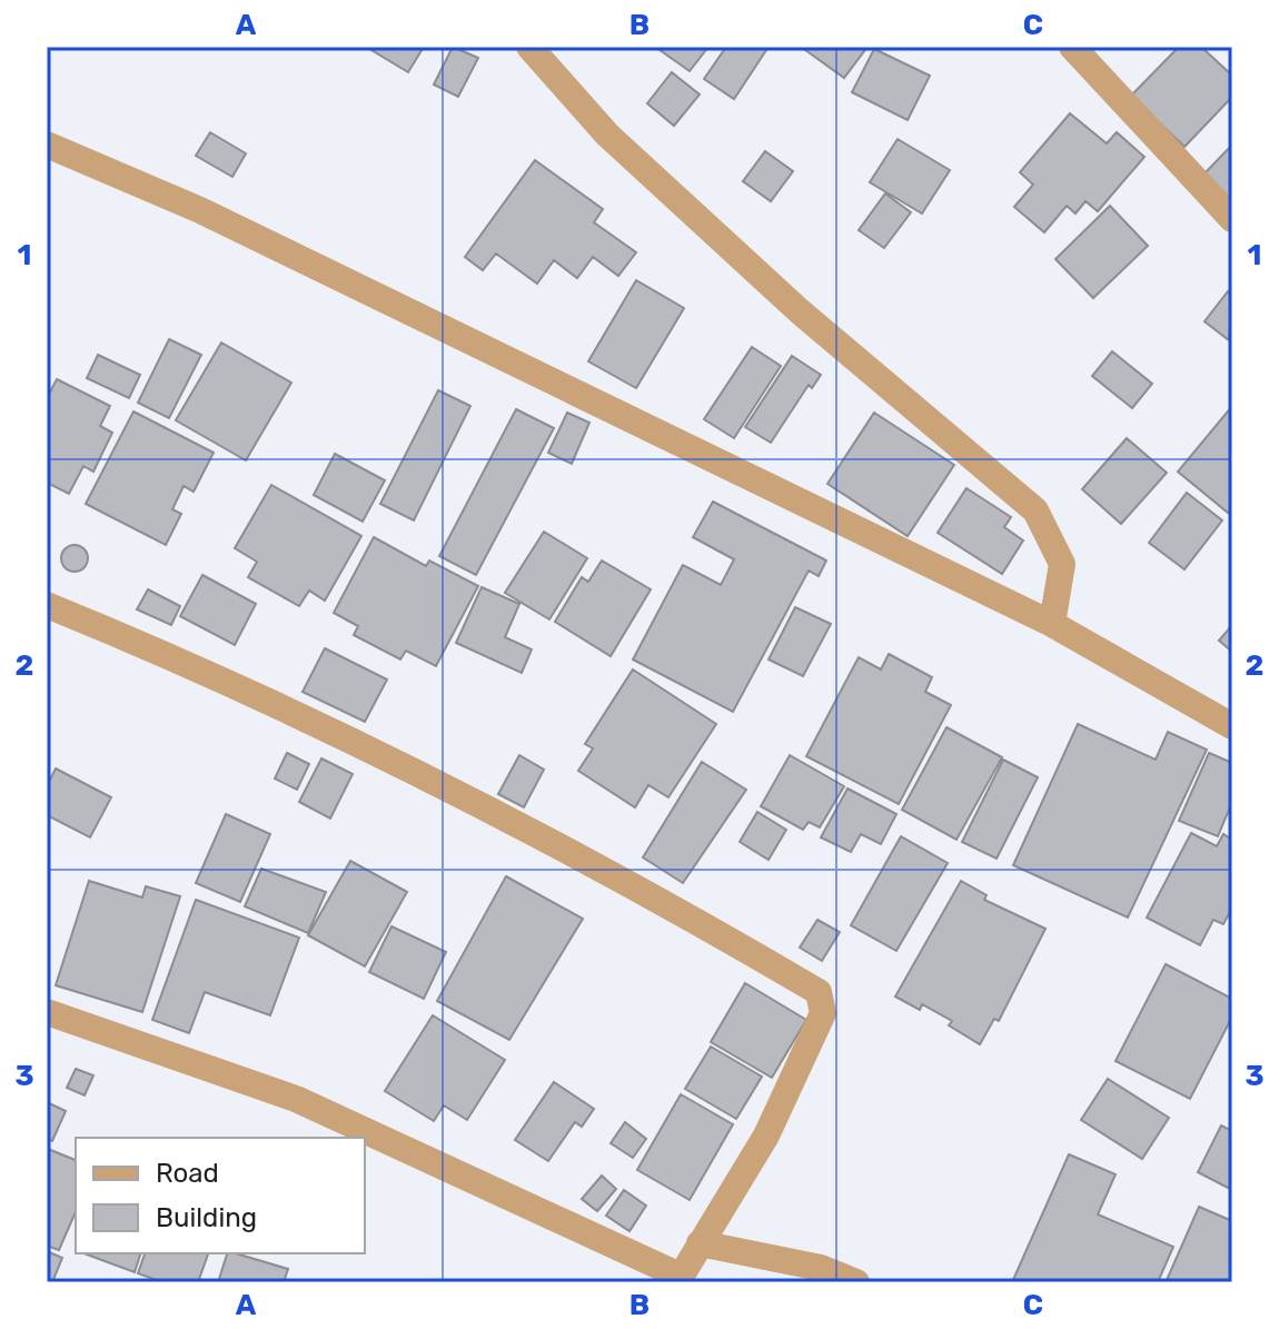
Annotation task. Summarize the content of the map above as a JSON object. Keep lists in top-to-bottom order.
{
  "legend": ["Road", "Building"],
  "grid": {
    "columns": ["A", "B", "C"],
    "rows": ["1", "2", "3"]
  }
}
